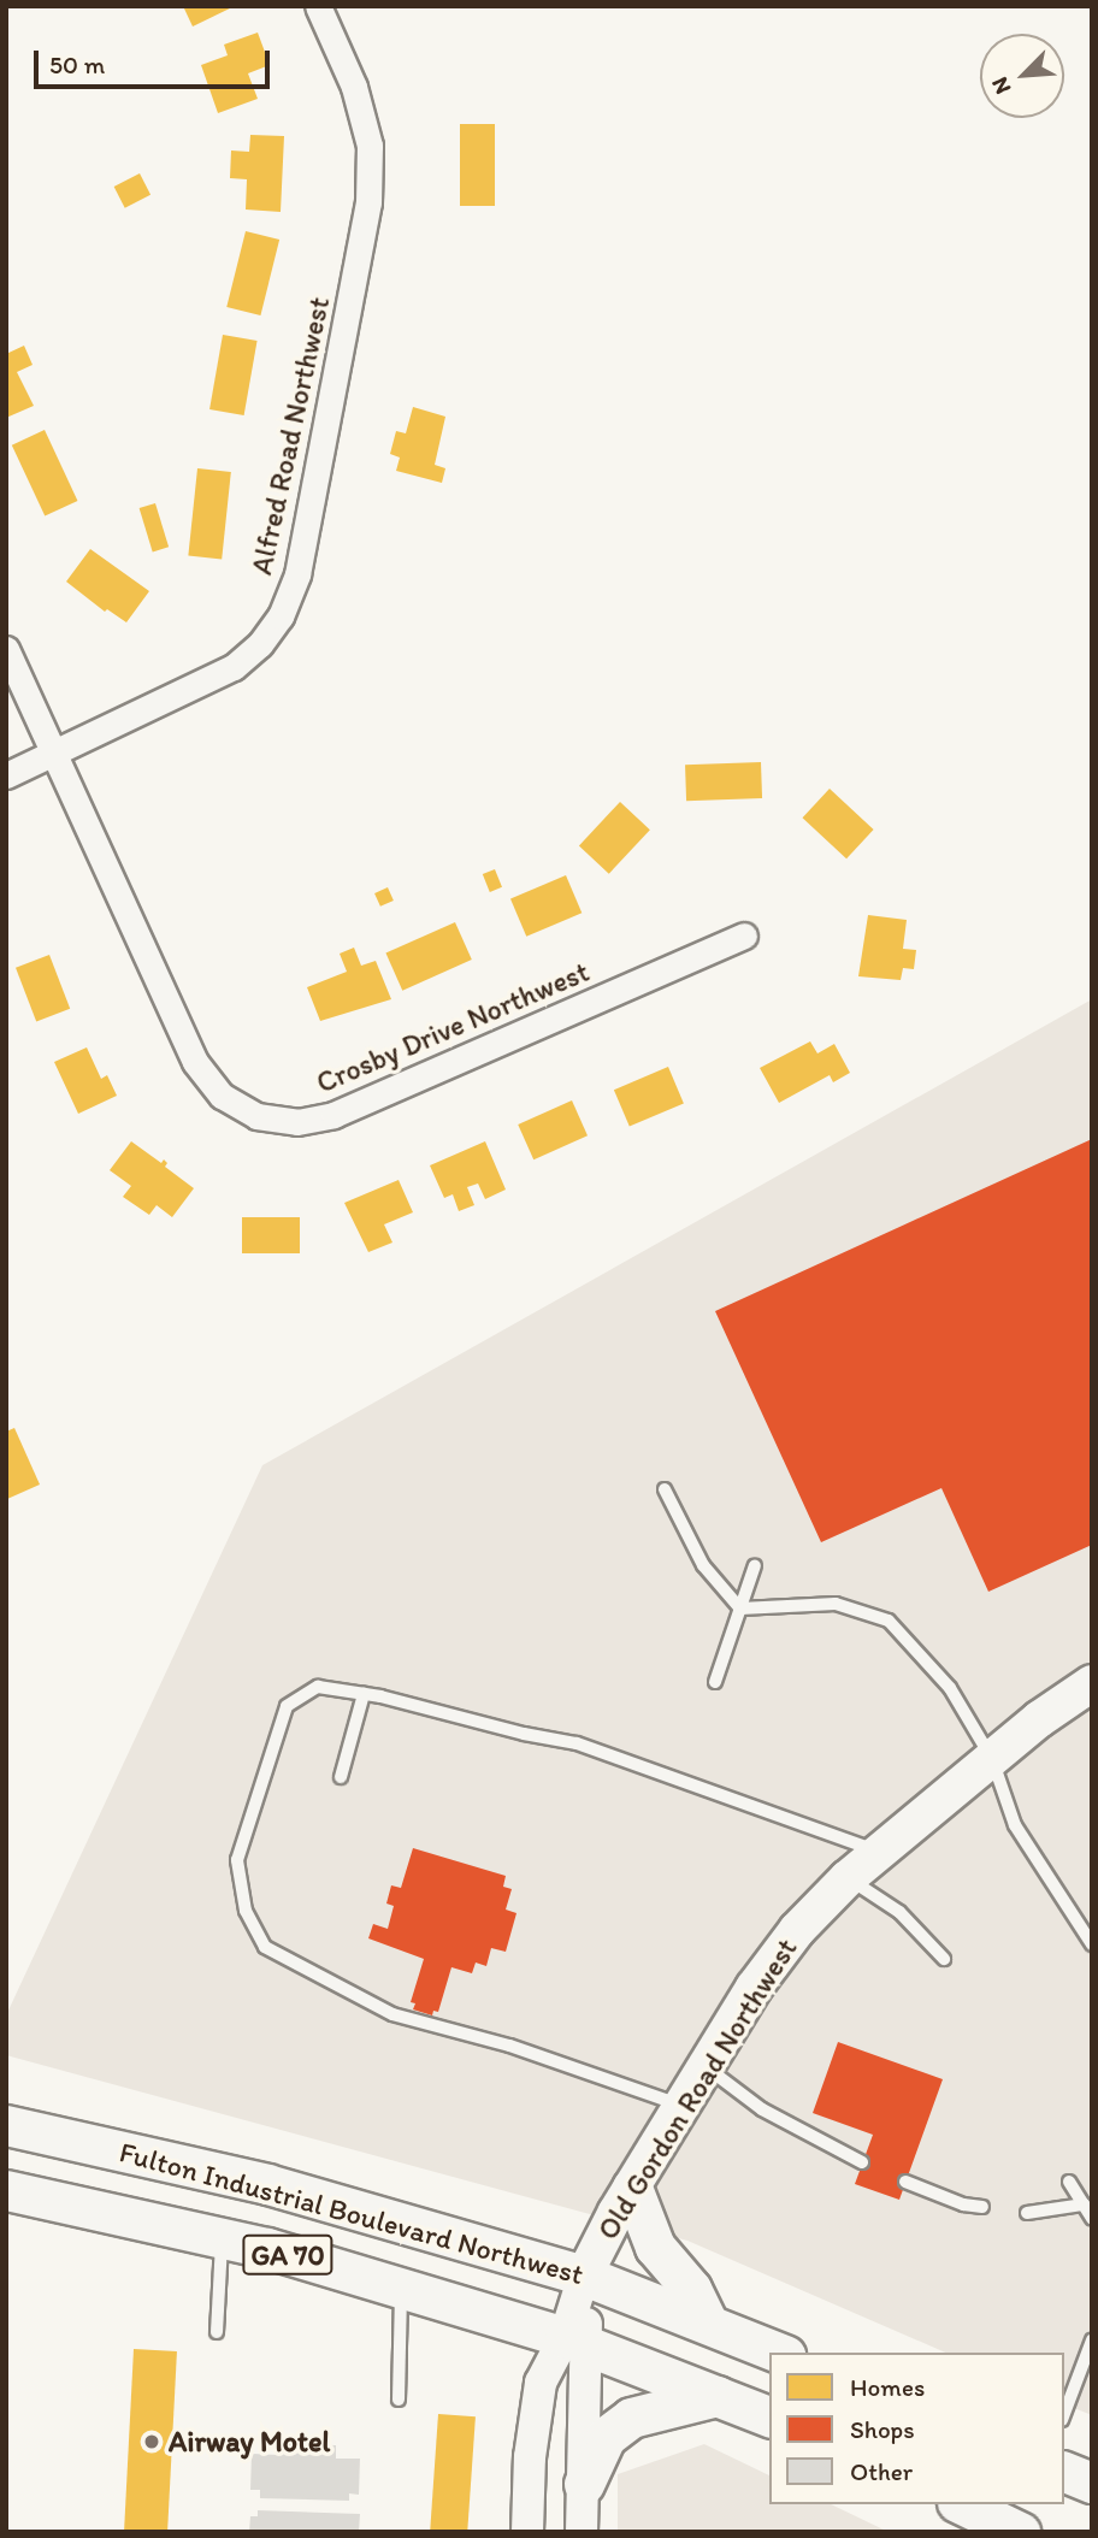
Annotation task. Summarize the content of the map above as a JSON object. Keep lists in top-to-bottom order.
{
  "streets": {
    "main road": ["Old Gordon Road Northwest", "Fulton Industrial Boulevard Northwest", "GA 70"],
    "street": ["Alfred Road Northwest", "Crosby Drive Northwest"]
  },
  "crossings": [
    ["Alfred Road Northwest", "Crosby Drive Northwest"],
    ["Old Gordon Road Northwest", "Fulton Industrial Boulevard Northwest"]
  ],
  "places": ["Airway Motel"],
  "legend": ["Homes", "Shops", "Other"],
  "scale_bar": "50 m",
  "north": "bottom left"
}
